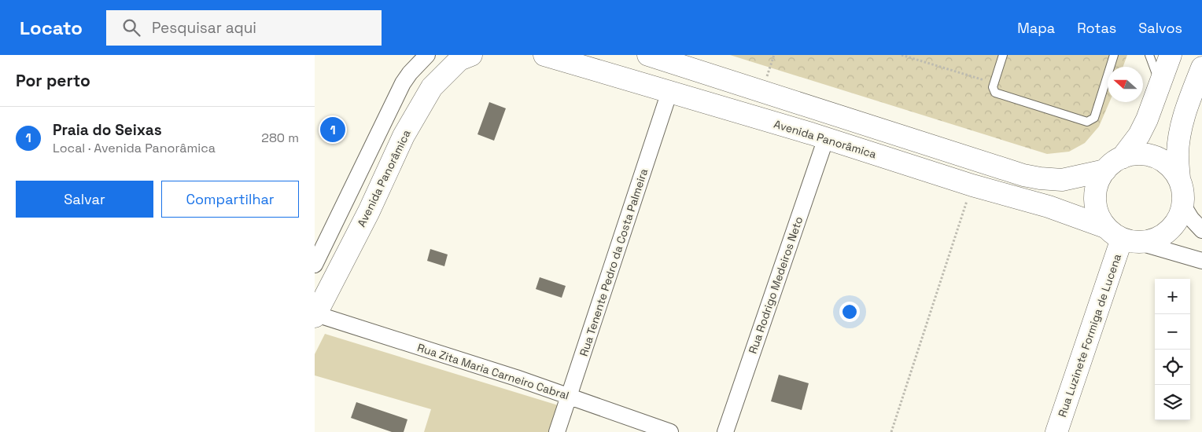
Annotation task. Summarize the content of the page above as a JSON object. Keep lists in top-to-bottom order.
{
  "streets": {
    "street": [
      "Avenida Panorâmica",
      "Rua Tenente Pedro da Costa Palmeira",
      "Rua Rodrigo Medeiros Neto",
      "Rua Luzinete Formiga de Lucena",
      "Rua Zita Maria Carneiro Cabral"
    ]
  },
  "crossings": [
    ["Avenida Panorâmica", "Rua Tenente Pedro da Costa Palmeira"],
    ["Avenida Panorâmica", "Rua Rodrigo Medeiros Neto"],
    ["Avenida Panorâmica", "Rua Luzinete Formiga de Lucena"],
    ["Avenida Panorâmica", "Rua Zita Maria Carneiro Cabral"],
    ["Rua Tenente Pedro da Costa Palmeira", "Rua Zita Maria Carneiro Cabral"]
  ],
  "north": "left",
  "page": {
    "header": "Locato",
    "search": "Pesquisar aqui",
    "nav": ["Mapa", "Rotas", "Salvos"],
    "heading": "Por perto",
    "list": [
      {
        "mark": "1",
        "name": "Praia do Seixas",
        "note": "Local · Avenida Panorâmica",
        "value": "280 m"
      }
    ],
    "pins": "1",
    "buttons": ["Salvar", "Compartilhar"],
    "map_buttons": ["+", "−"]
  }
}
